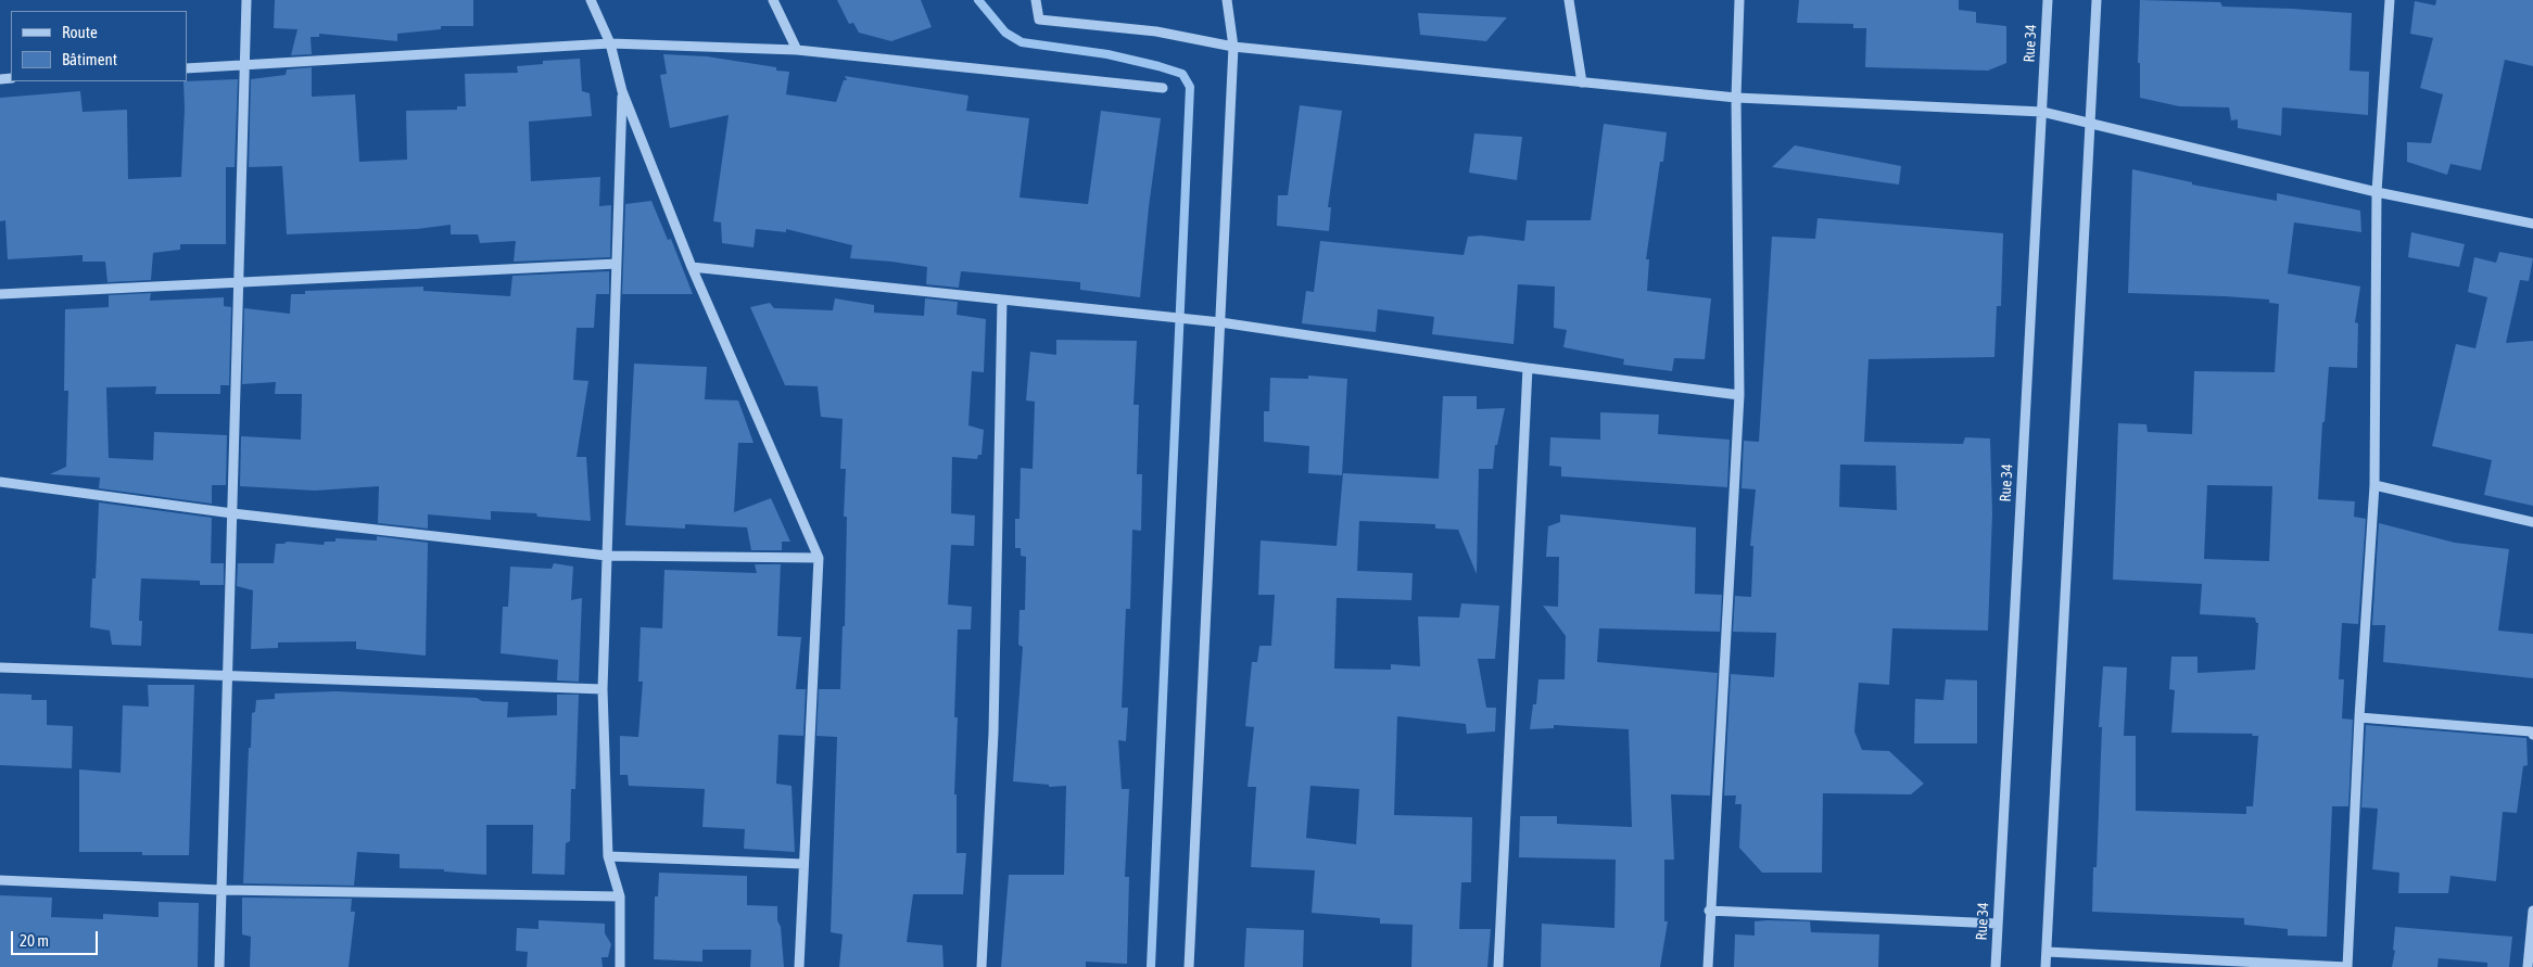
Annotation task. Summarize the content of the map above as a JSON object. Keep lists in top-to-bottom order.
{
  "streets": {
    "street": ["Rue 34"]
  },
  "legend": ["Route", "Bâtiment"],
  "scale_bar": "20 m"
}
